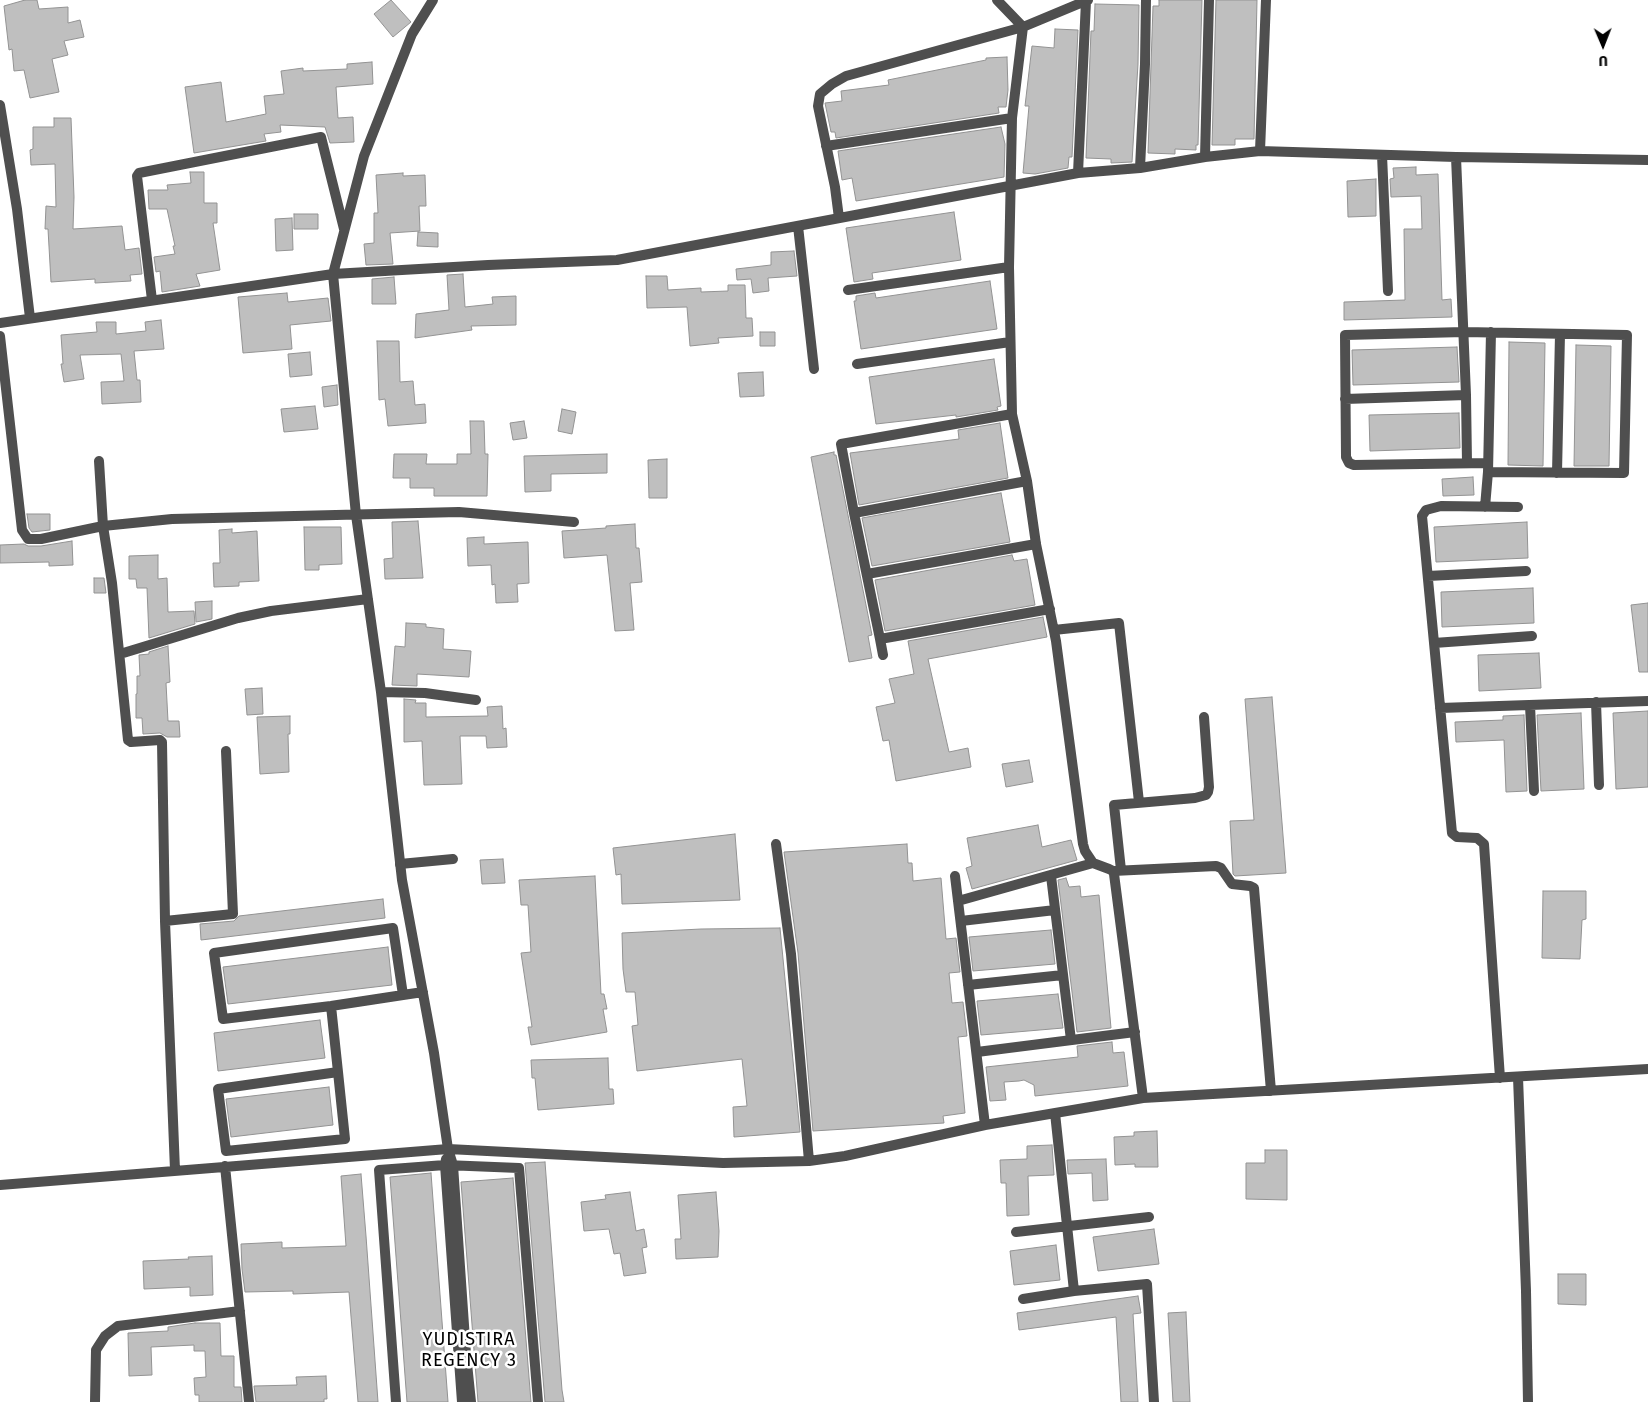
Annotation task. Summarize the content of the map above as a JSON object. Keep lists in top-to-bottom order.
{
  "districts": ["YUDISTIRA REGENCY 3"],
  "north": "bottom"
}
